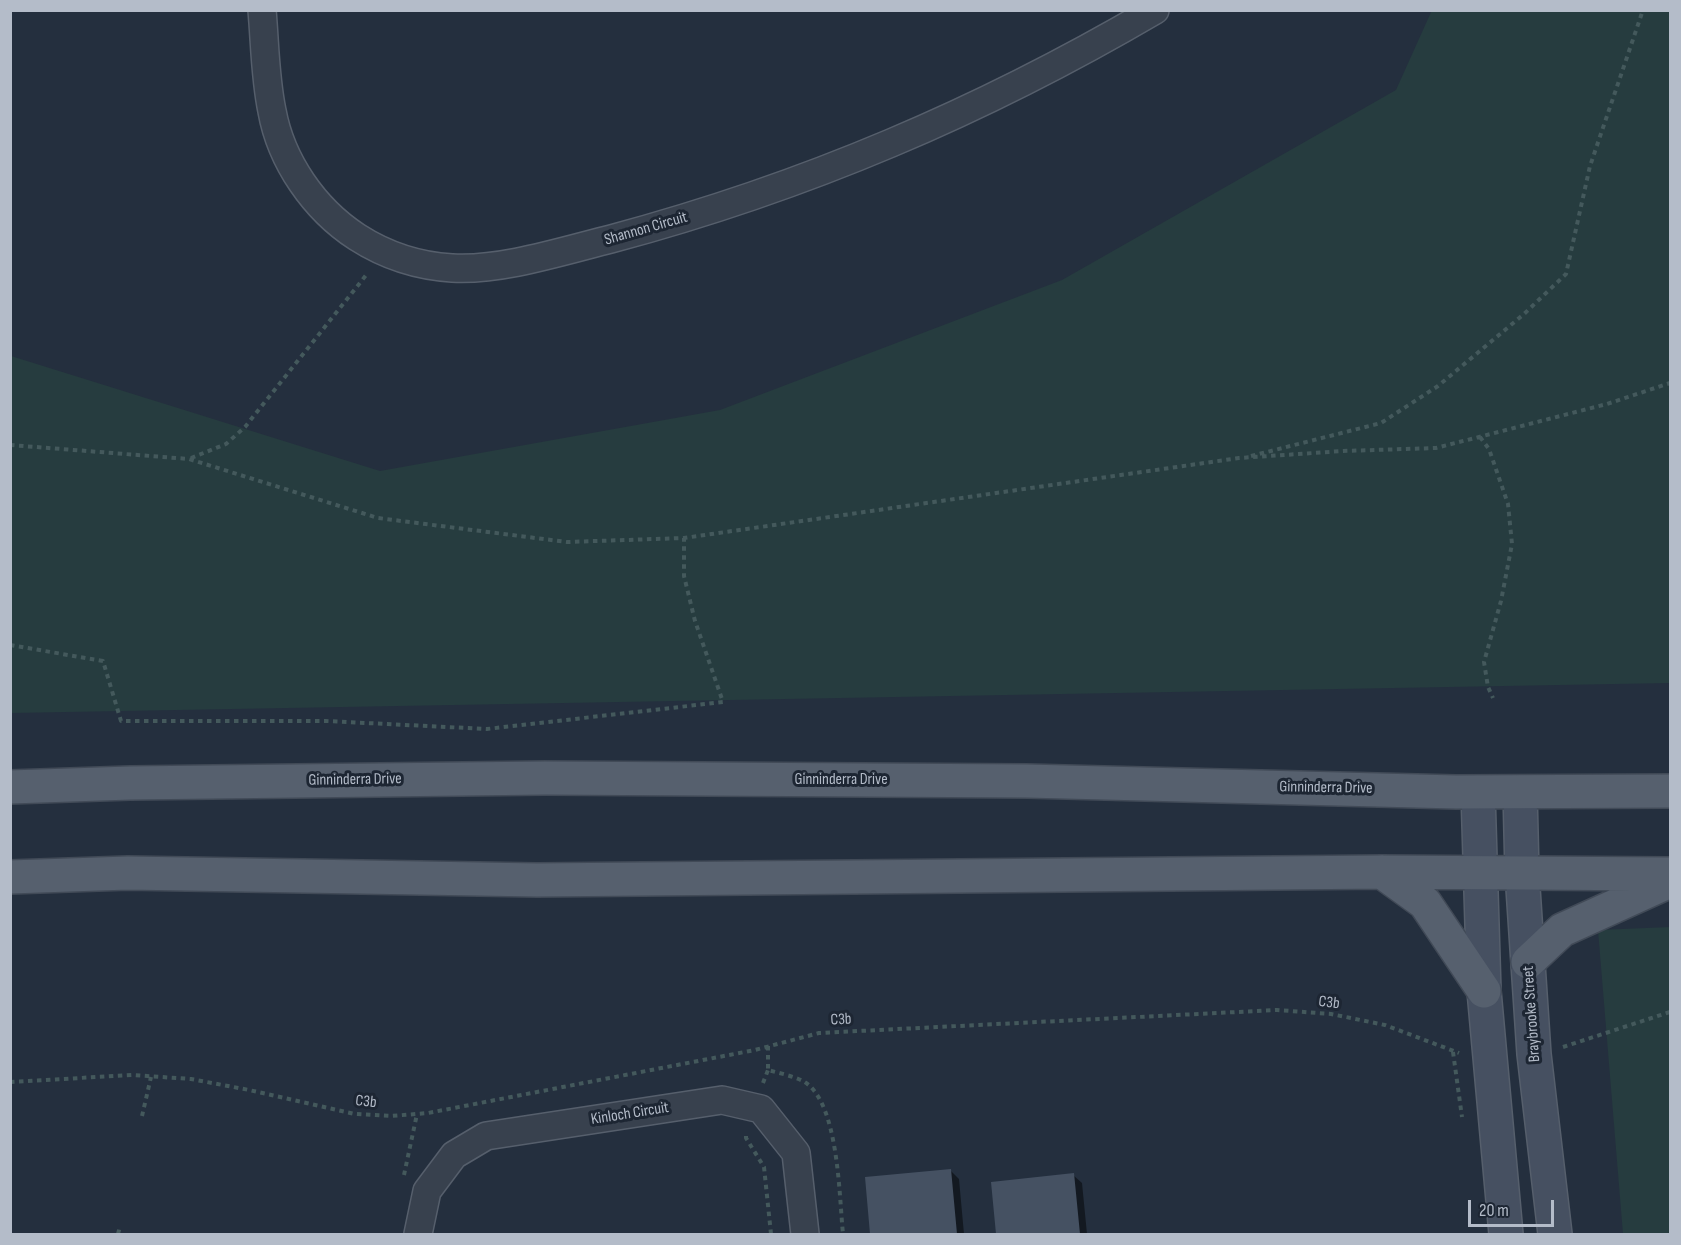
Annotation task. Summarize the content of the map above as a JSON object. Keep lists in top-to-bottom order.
{
  "streets": {
    "main road": ["Ginninderra Drive"],
    "street": ["Shannon Circuit", "Braybrooke Street", "Kinloch Circuit"],
    "path": ["C3b"]
  },
  "crossings": [
    ["Ginninderra Drive", "Braybrooke Street"]
  ],
  "scale_bar": "20 m"
}
